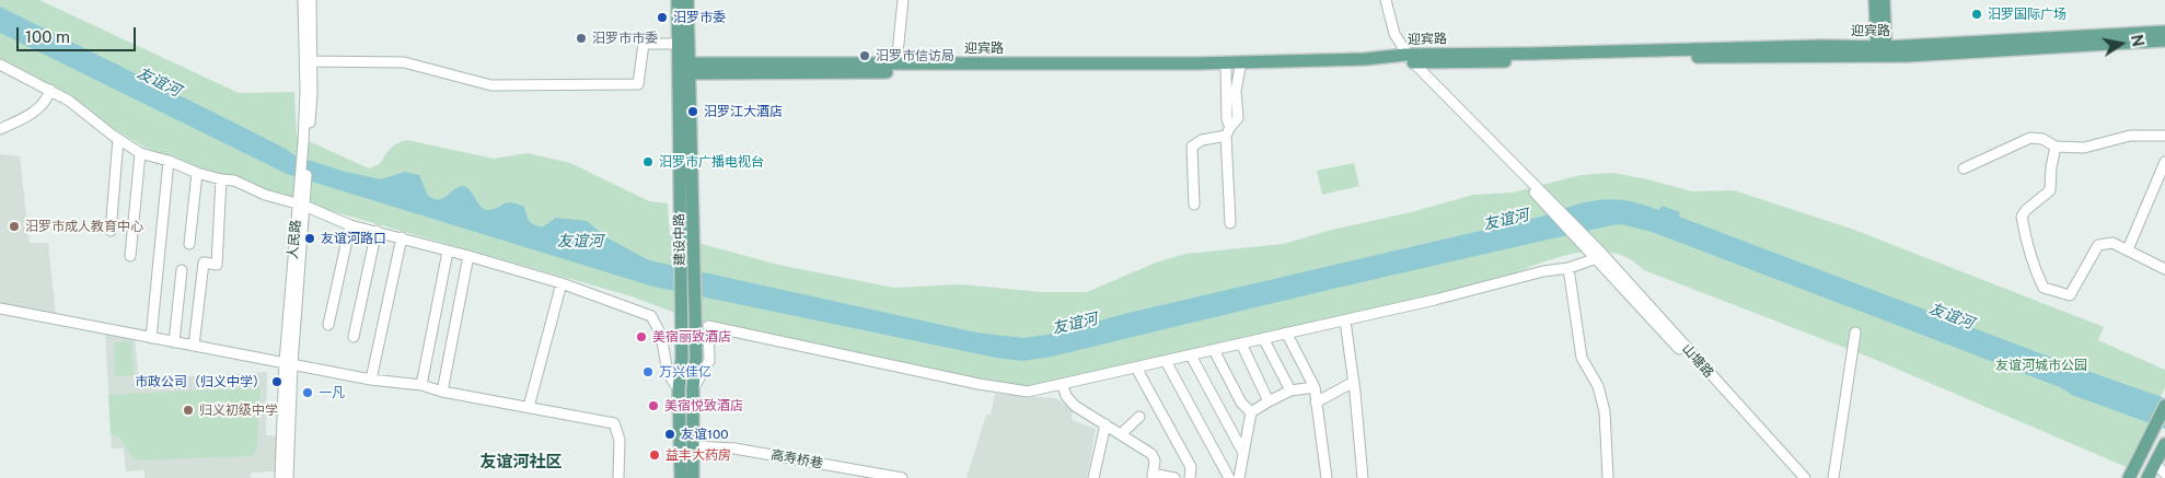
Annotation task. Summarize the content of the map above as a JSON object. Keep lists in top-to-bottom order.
{
  "streets": {
    "main road": ["迎宾路", "建设中路"],
    "street": ["人民路", "山塘路", "高寿桥巷"]
  },
  "crossings": [
    ["迎宾路", "建设中路"],
    ["建设中路", "高寿桥巷"]
  ],
  "districts": ["友谊河社区"],
  "water": ["友谊河"],
  "parks": ["友谊河城市公园"],
  "places": [
    "汨罗国际广场",
    "汨罗市委",
    "汨罗市市委",
    "汨罗市信访局",
    "汨罗江大酒店",
    "汨罗市广播电视台",
    "汨罗市成人教育中心",
    "友谊河路口",
    "美宿丽致酒店",
    "万兴佳亿",
    "市政公司（归义中学）",
    "一凡",
    "美宿悦致酒店",
    "归义初级中学",
    "友谊100",
    "益丰大药房"
  ],
  "scale_bar": "100 m",
  "north": "right"
}
